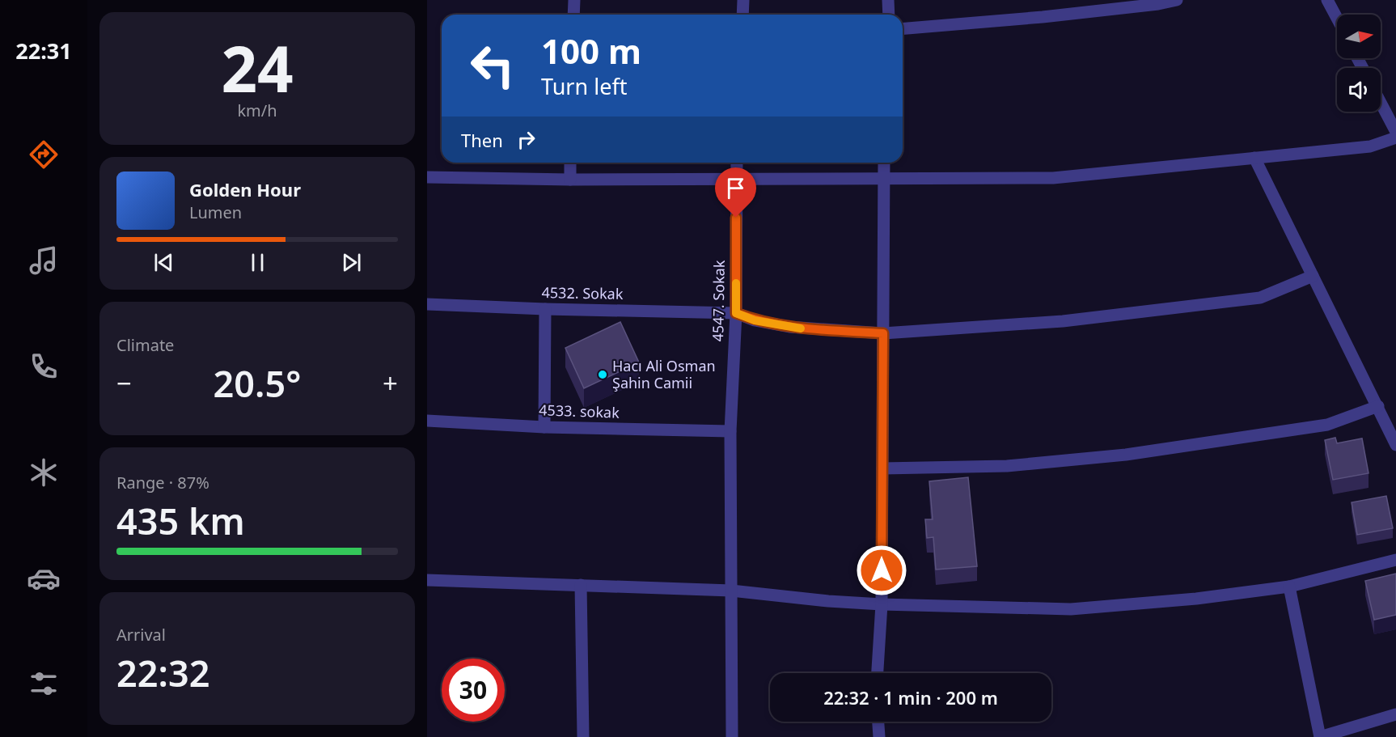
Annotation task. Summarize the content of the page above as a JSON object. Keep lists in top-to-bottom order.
{
  "streets": {
    "street": ["4532. Sokak", "4547. Sokak", "4533. sokak"]
  },
  "crossings": [
    ["4532. Sokak", "4547. Sokak"],
    ["4547. Sokak", "4533. sokak"]
  ],
  "places": ["Hacı Ali Osman Şahin Camii"],
  "north": "right",
  "page": {
    "tabs": "22:31",
    "tile": [
      ["24", "km/h"],
      "Climate",
      ["Range · 87%", "435 km"],
      ["Arrival", "22:32"]
    ],
    "turn": ["100 m", "Turn left"],
    "then": "Then",
    "song": ["Golden Hour", "Lumen"],
    "heat": ["−", "20.5°", "+"],
    "limit": "30",
    "trip": "22:32 · 1 min · 200 m"
  }
}
